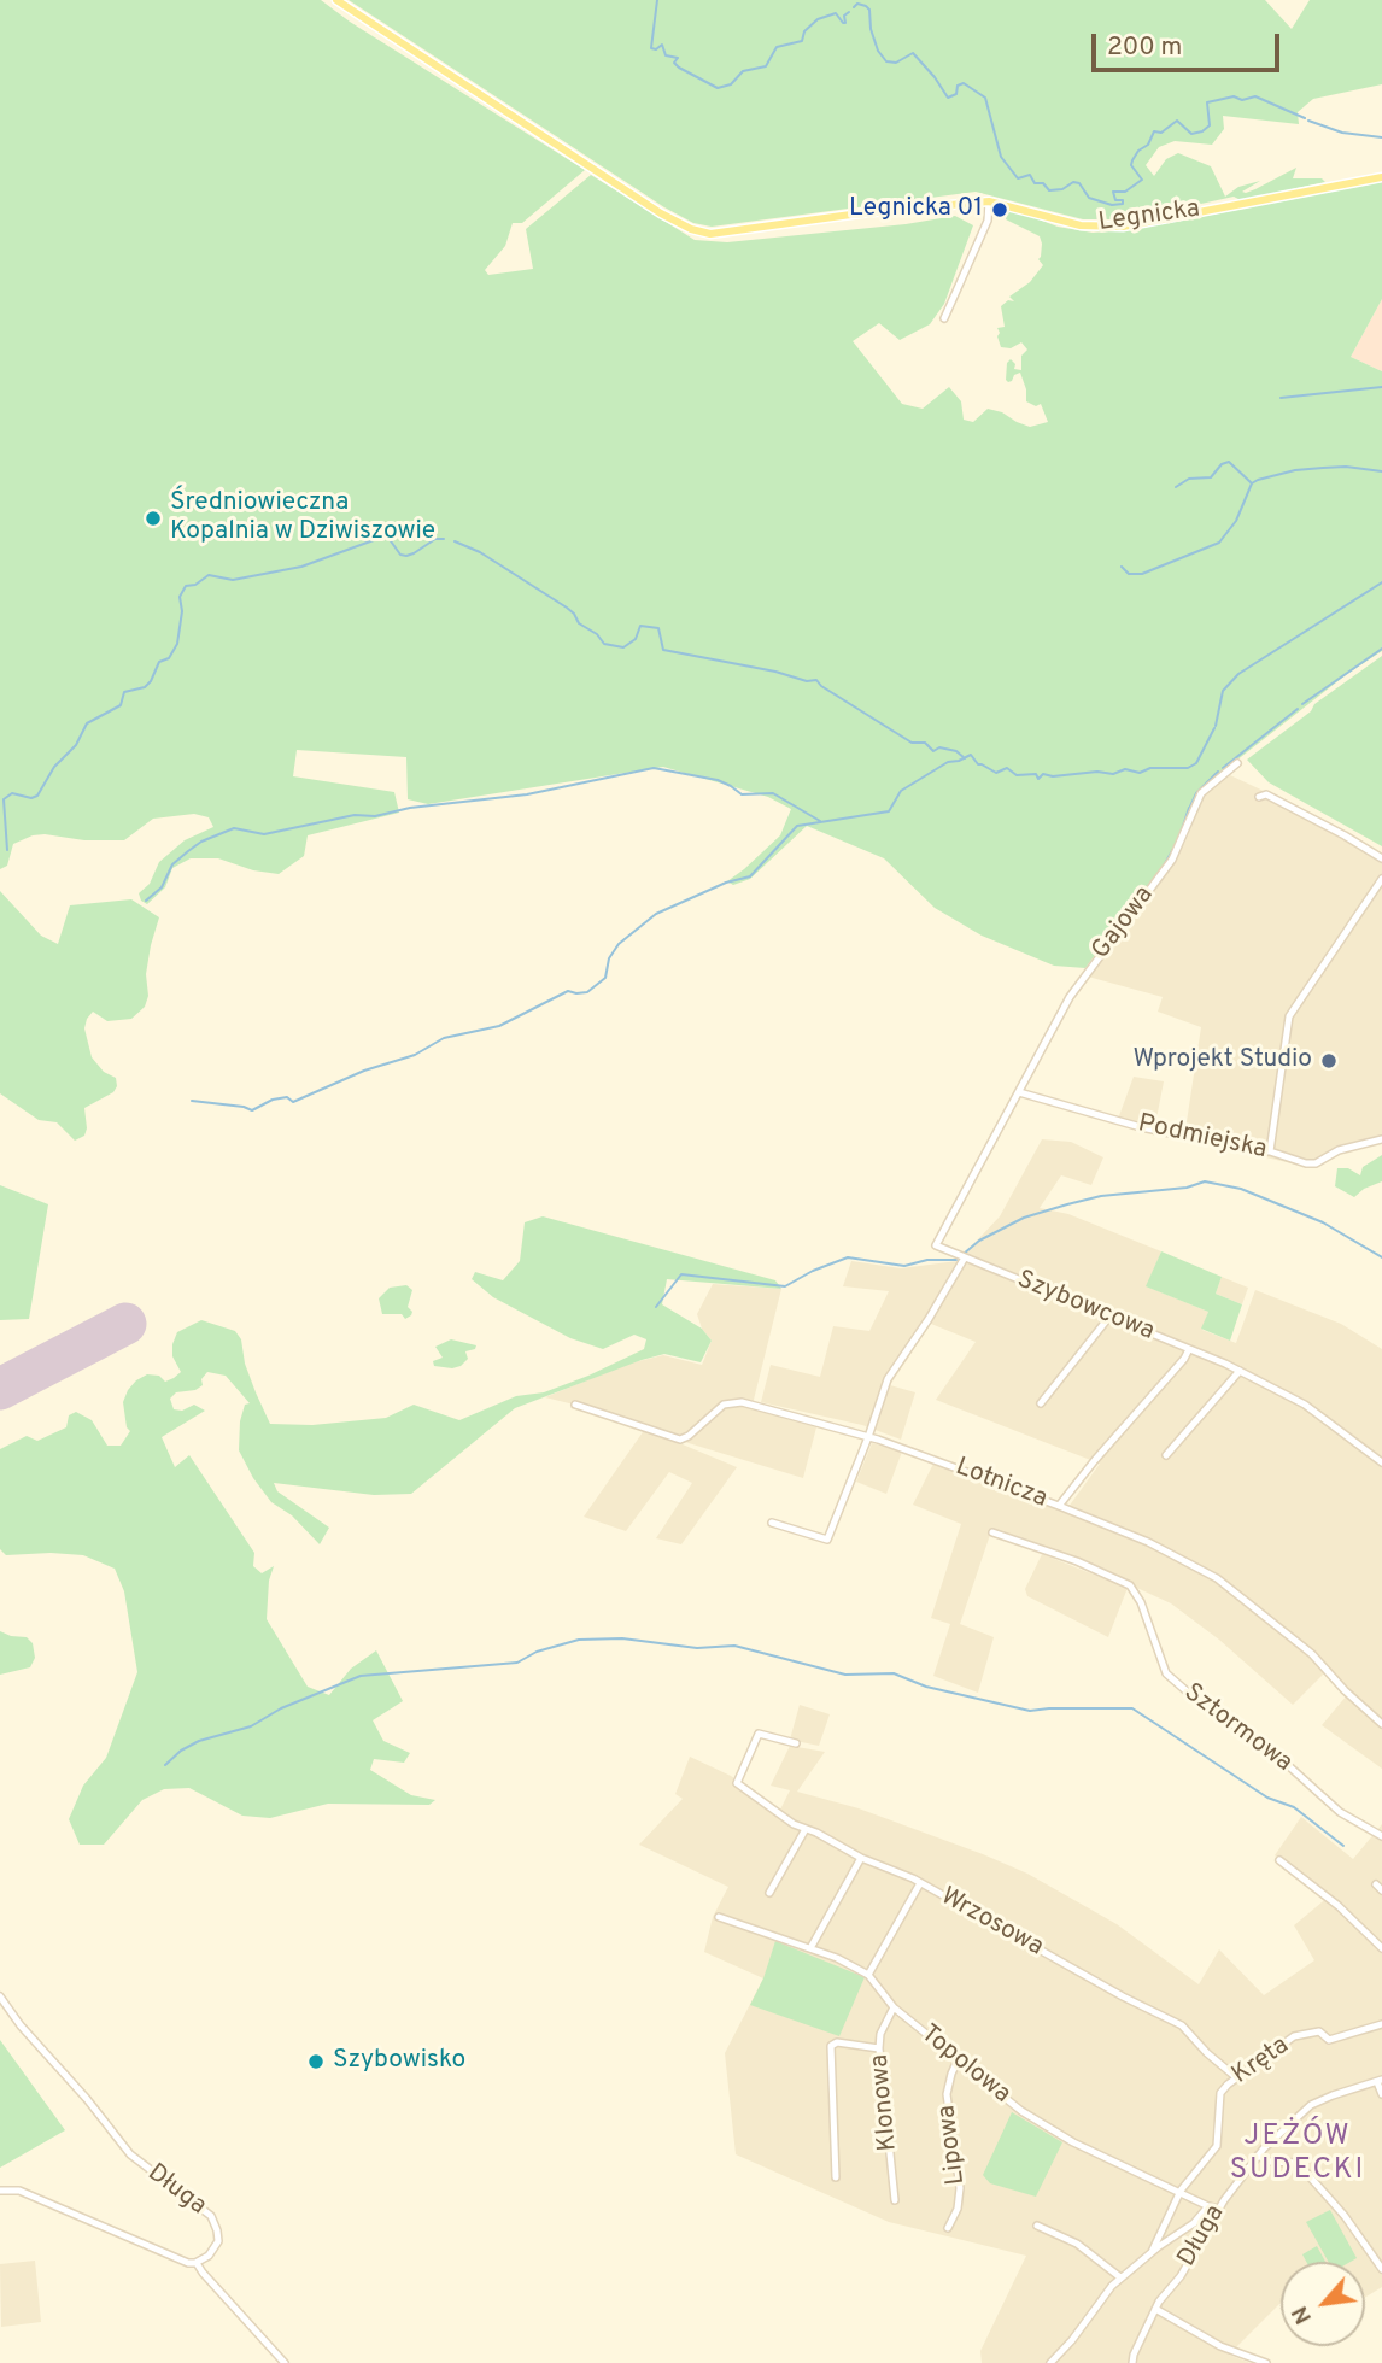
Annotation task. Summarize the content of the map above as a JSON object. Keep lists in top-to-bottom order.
{
  "streets": {
    "main road": ["Legnicka"],
    "street": [
      "Gajowa",
      "Podmiejska",
      "Szybowcowa",
      "Lotnicza",
      "Sztormowa",
      "Wrzosowa",
      "Kręta",
      "Topolowa",
      "Klonowa",
      "Lipowa",
      "Długa"
    ]
  },
  "crossings": [
    ["Gajowa", "Podmiejska"],
    ["Gajowa", "Szybowcowa"],
    ["Podmiejska", "Szybowcowa"],
    ["Wrzosowa", "Kręta"],
    ["Kręta", "Topolowa"],
    ["Topolowa", "Klonowa"],
    ["Topolowa", "Lipowa"],
    ["Topolowa", "Długa"]
  ],
  "districts": ["JEŻÓW SUDECKI"],
  "places": [
    "Legnicka 01",
    "Średniowieczna Kopalnia w Dziwiszowie",
    "Wprojekt Studio",
    "Szybowisko"
  ],
  "scale_bar": "200 m",
  "north": "bottom left"
}
